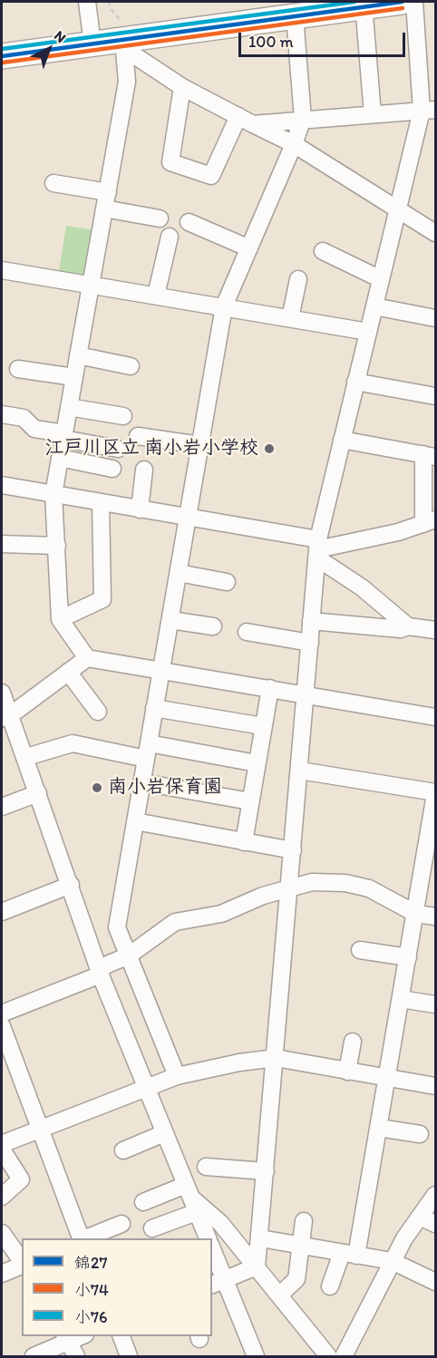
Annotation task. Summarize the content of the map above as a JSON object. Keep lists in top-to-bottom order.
{
  "places": ["江戸川区立 南小岩小学校", "南小岩保育園"],
  "lines": ["transit line 錦27", "transit line 小76", "transit line 小74"],
  "legend": ["錦27", "小74", "小76"],
  "scale_bar": "100 m",
  "north": "top right"
}
